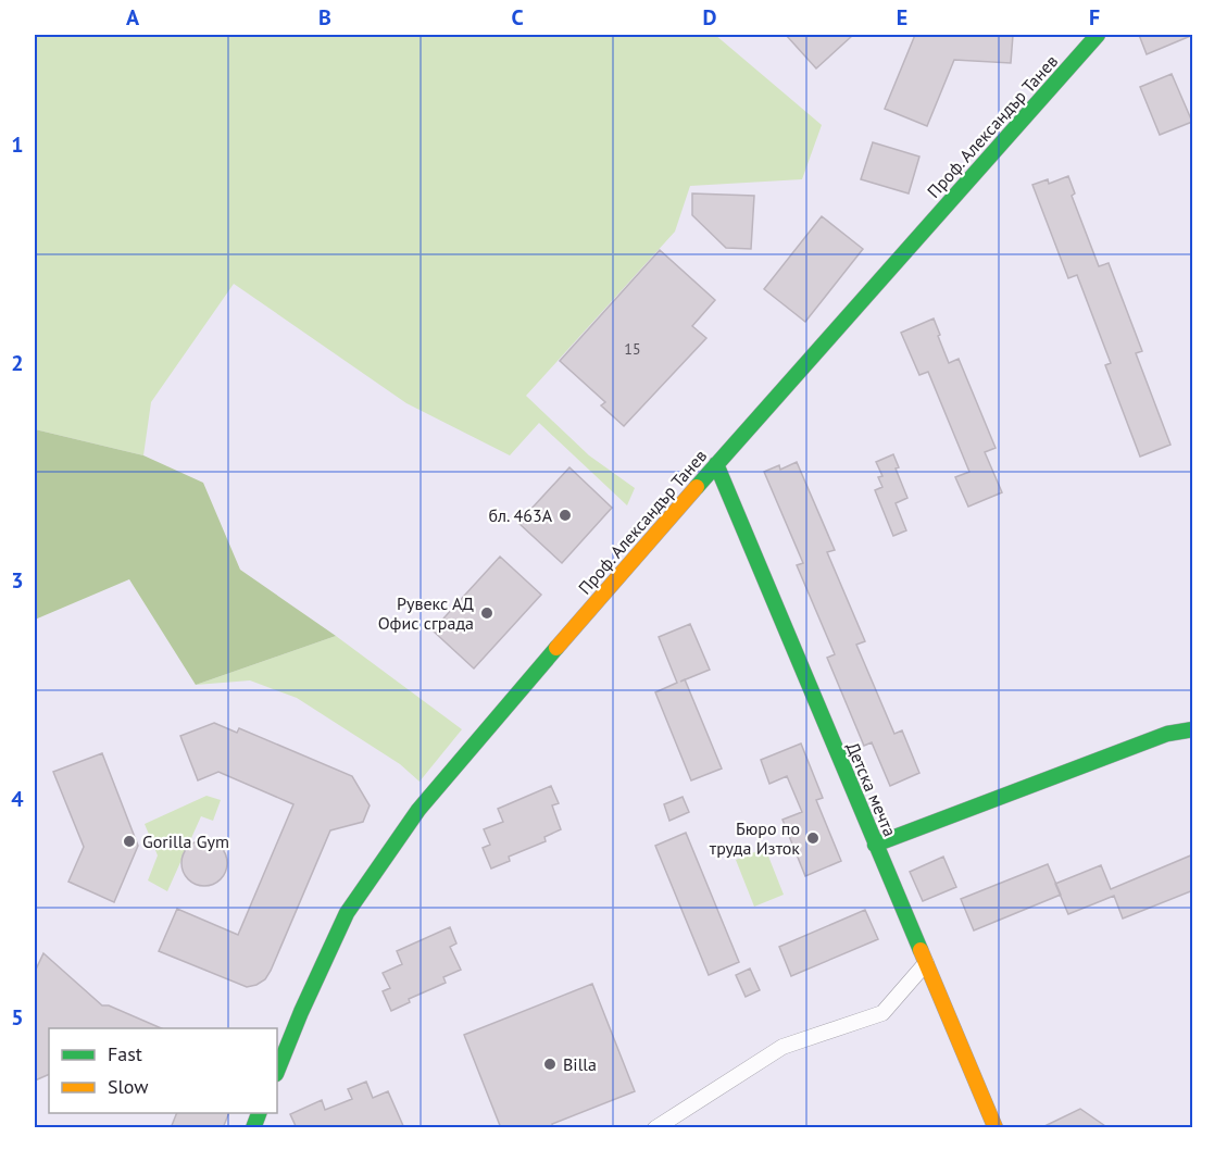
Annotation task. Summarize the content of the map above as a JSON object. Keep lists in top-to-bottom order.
{
  "streets": {
    "street": ["Проф. Александър Танев", "Детска мечта"]
  },
  "crossings": [
    ["Проф. Александър Танев", "Детска мечта"]
  ],
  "places": [
    "бл. 463А",
    "Рувекс АД Офис сграда",
    "Бюро по труда Изток",
    "Gorilla Gym",
    "Billa"
  ],
  "house_numbers": ["15"],
  "legend": ["Fast", "Slow"],
  "grid": {
    "columns": [
      "A",
      "B",
      "C",
      "D",
      "E",
      "F"
    ],
    "rows": [
      "1",
      "2",
      "3",
      "4",
      "5"
    ]
  }
}
